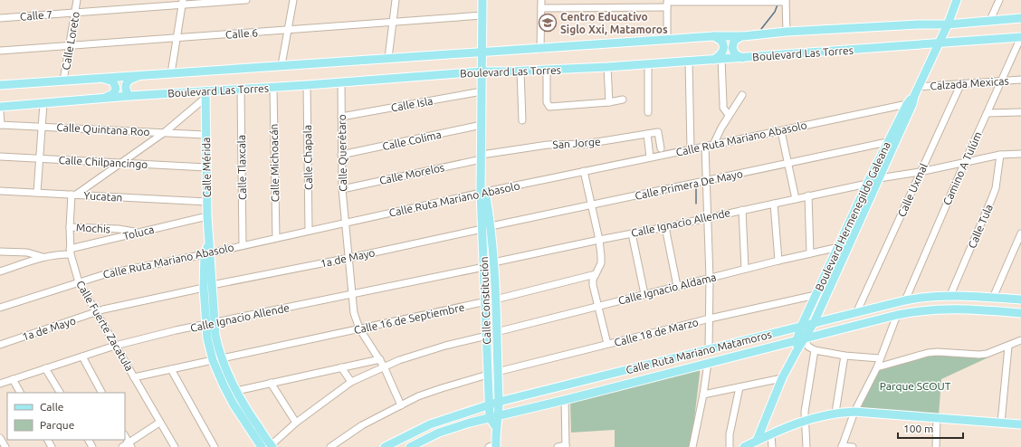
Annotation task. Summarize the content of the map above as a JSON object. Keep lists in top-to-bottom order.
{
  "streets": {
    "main road": [
      "Boulevard Las Torres",
      "Calle Mérida",
      "Boulevard Hermenegildo Galeana",
      "Calle Constitución",
      "Calle Ruta Mariano Matamoros"
    ],
    "street": [
      "Calle 7",
      "Calle 6",
      "Calle Loreto",
      "Calzada Mexicas",
      "Calle Isla",
      "Calle Quintana Roo",
      "Calle Ruta Mariano Abasolo",
      "Calle Colima",
      "San Jorge",
      "Calle Querétaro",
      "Calle Chapala",
      "Calle Chilpancingo",
      "Calle Michoacán",
      "Calle Tlaxcala",
      "Camino A Tulúm",
      "Calle Morelos",
      "Calle Primera De Mayo",
      "Calle Uxmal",
      "Yucatan",
      "Calle Ignacio Allende",
      "Calle Tula",
      "Mochis",
      "Toluca",
      "1a de Mayo",
      "Calle Ignacio Aldama",
      "Calle 16 de Septiembre",
      "Calle Fuerte Zacatula",
      "Calle 18 de Marzo"
    ]
  },
  "crossings": [
    ["Calle 7", "Calle Loreto"],
    ["Calle 6", "Calle Loreto"],
    ["Calle 6", "Calle Constitución"],
    ["Calle Loreto", "Boulevard Las Torres"],
    ["Boulevard Las Torres", "Calle Querétaro"],
    ["Boulevard Las Torres", "Calle Chapala"],
    ["Boulevard Las Torres", "Calle Michoacán"],
    ["Boulevard Las Torres", "Calle Mérida"],
    ["Boulevard Las Torres", "Calle Tlaxcala"],
    ["Boulevard Las Torres", "Camino A Tulúm"],
    ["Boulevard Las Torres", "Boulevard Hermenegildo Galeana"],
    ["Boulevard Las Torres", "Calle Constitución"],
    ["Calzada Mexicas", "Camino A Tulúm"],
    ["Calzada Mexicas", "Calle Uxmal"],
    ["Calzada Mexicas", "Boulevard Hermenegildo Galeana"],
    ["Calle Isla", "Calle Querétaro"],
    ["Calle Isla", "Calle Constitución"],
    ["Calle Quintana Roo", "Calle Mérida"],
    ["Calle Ruta Mariano Abasolo", "Calle Querétaro"],
    ["Calle Ruta Mariano Abasolo", "Calle Chapala"],
    ["Calle Ruta Mariano Abasolo", "Calle Michoacán"],
    ["Calle Ruta Mariano Abasolo", "Calle Mérida"],
    ["Calle Ruta Mariano Abasolo", "Calle Tlaxcala"],
    ["Calle Ruta Mariano Abasolo", "Boulevard Hermenegildo Galeana"],
    ["Calle Ruta Mariano Abasolo", "Calle Constitución"],
    ["Calle Ruta Mariano Abasolo", "Calle Fuerte Zacatula"],
    ["Calle Colima", "Calle Querétaro"],
    ["Calle Colima", "Calle Constitución"],
    ["San Jorge", "Calle Morelos"],
    ["San Jorge", "Calle Constitución"],
    ["Calle Querétaro", "Calle Morelos"],
    ["Calle Querétaro", "Calle Ignacio Allende"],
    ["Calle Querétaro", "1a de Mayo"],
    ["Calle Querétaro", "Calle 16 de Septiembre"],
    ["Calle Chilpancingo", "Calle Mérida"],
    ["Calle Mérida", "Yucatan"],
    ["Calle Mérida", "Toluca"],
    ["Calle Mérida", "1a de Mayo"],
    ["Camino A Tulúm", "Calle Ruta Mariano Matamoros"],
    ["Calle Morelos", "Calle Constitución"],
    ["Calle Primera De Mayo", "Boulevard Hermenegildo Galeana"],
    ["Calle Primera De Mayo", "1a de Mayo"],
    ["Calle Primera De Mayo", "Calle Constitución"],
    ["Calle Uxmal", "Calle Ruta Mariano Matamoros"],
    ["Yucatan", "Calle Fuerte Zacatula"],
    ["Boulevard Hermenegildo Galeana", "Calle Ignacio Allende"],
    ["Boulevard Hermenegildo Galeana", "Calle Ignacio Aldama"],
    ["Boulevard Hermenegildo Galeana", "Calle 18 de Marzo"],
    ["Boulevard Hermenegildo Galeana", "Calle Ruta Mariano Matamoros"],
    ["Calle Ignacio Allende", "Calle Constitución"],
    ["Calle Ignacio Allende", "Calle Fuerte Zacatula"],
    ["Calle Tula", "Calle Ruta Mariano Matamoros"],
    ["Mochis", "Toluca"],
    ["Mochis", "Calle Fuerte Zacatula"],
    ["Toluca", "Calle Fuerte Zacatula"],
    ["1a de Mayo", "Calle Constitución"],
    ["1a de Mayo", "Calle Fuerte Zacatula"],
    ["Calle Ignacio Aldama", "Calle Constitución"],
    ["Calle Constitución", "Calle 16 de Septiembre"],
    ["Calle Constitución", "Calle 18 de Marzo"],
    ["Calle Constitución", "Calle Ruta Mariano Matamoros"]
  ],
  "parks": ["Parque SCOUT"],
  "places": {
    "school or university": ["Centro Educativo Siglo Xxi, Matamoros"]
  },
  "legend": ["Calle", "Parque"],
  "scale_bar": "100 m"
}
